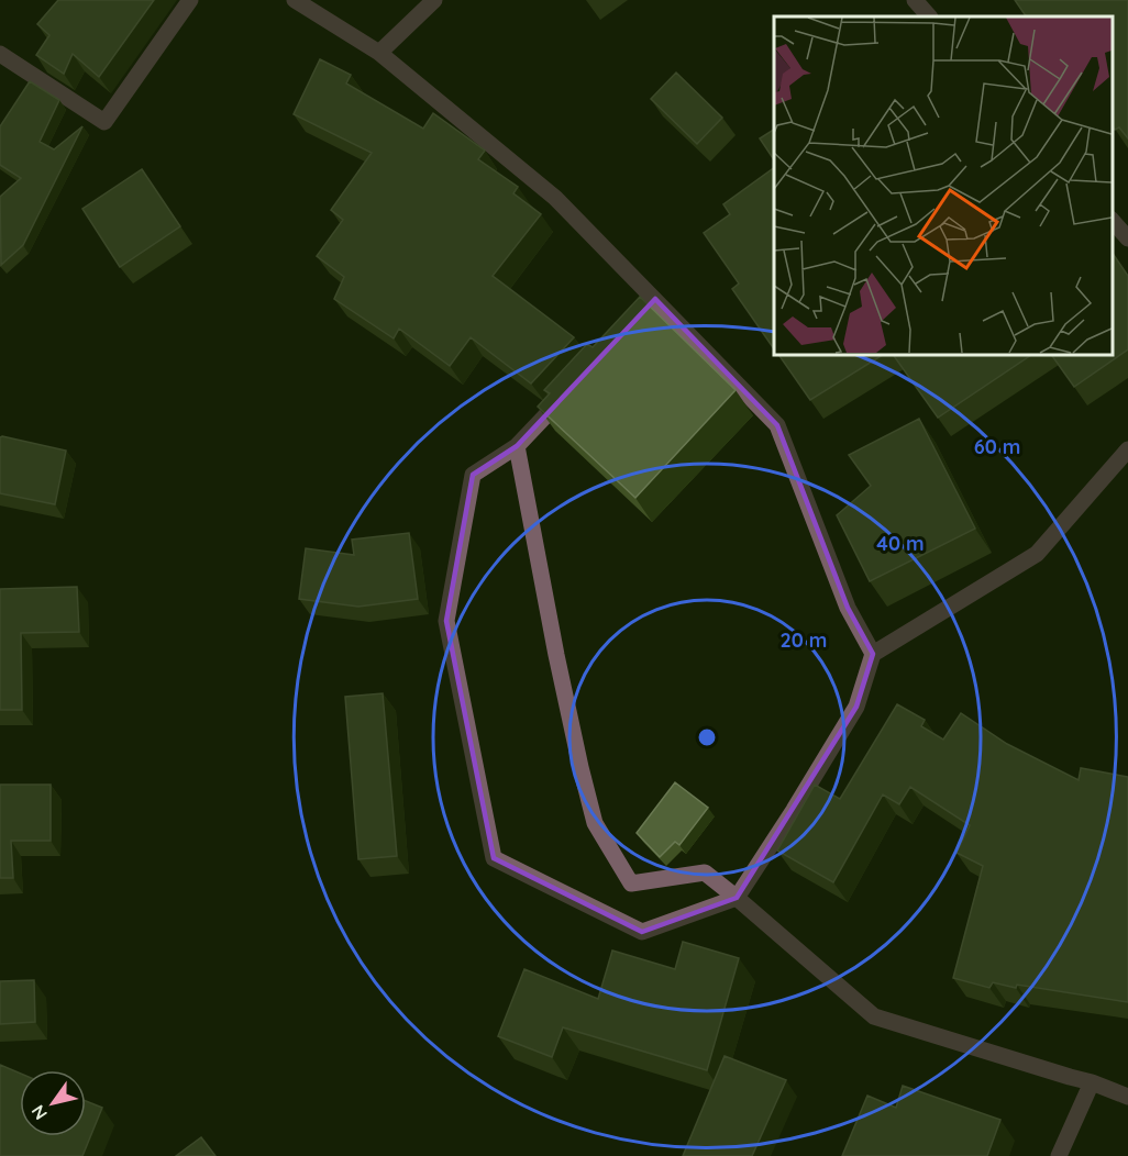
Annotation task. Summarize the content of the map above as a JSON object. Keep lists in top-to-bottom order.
{
  "north": "bottom left",
  "rings": ["60 m", "40 m", "20 m"]
}
